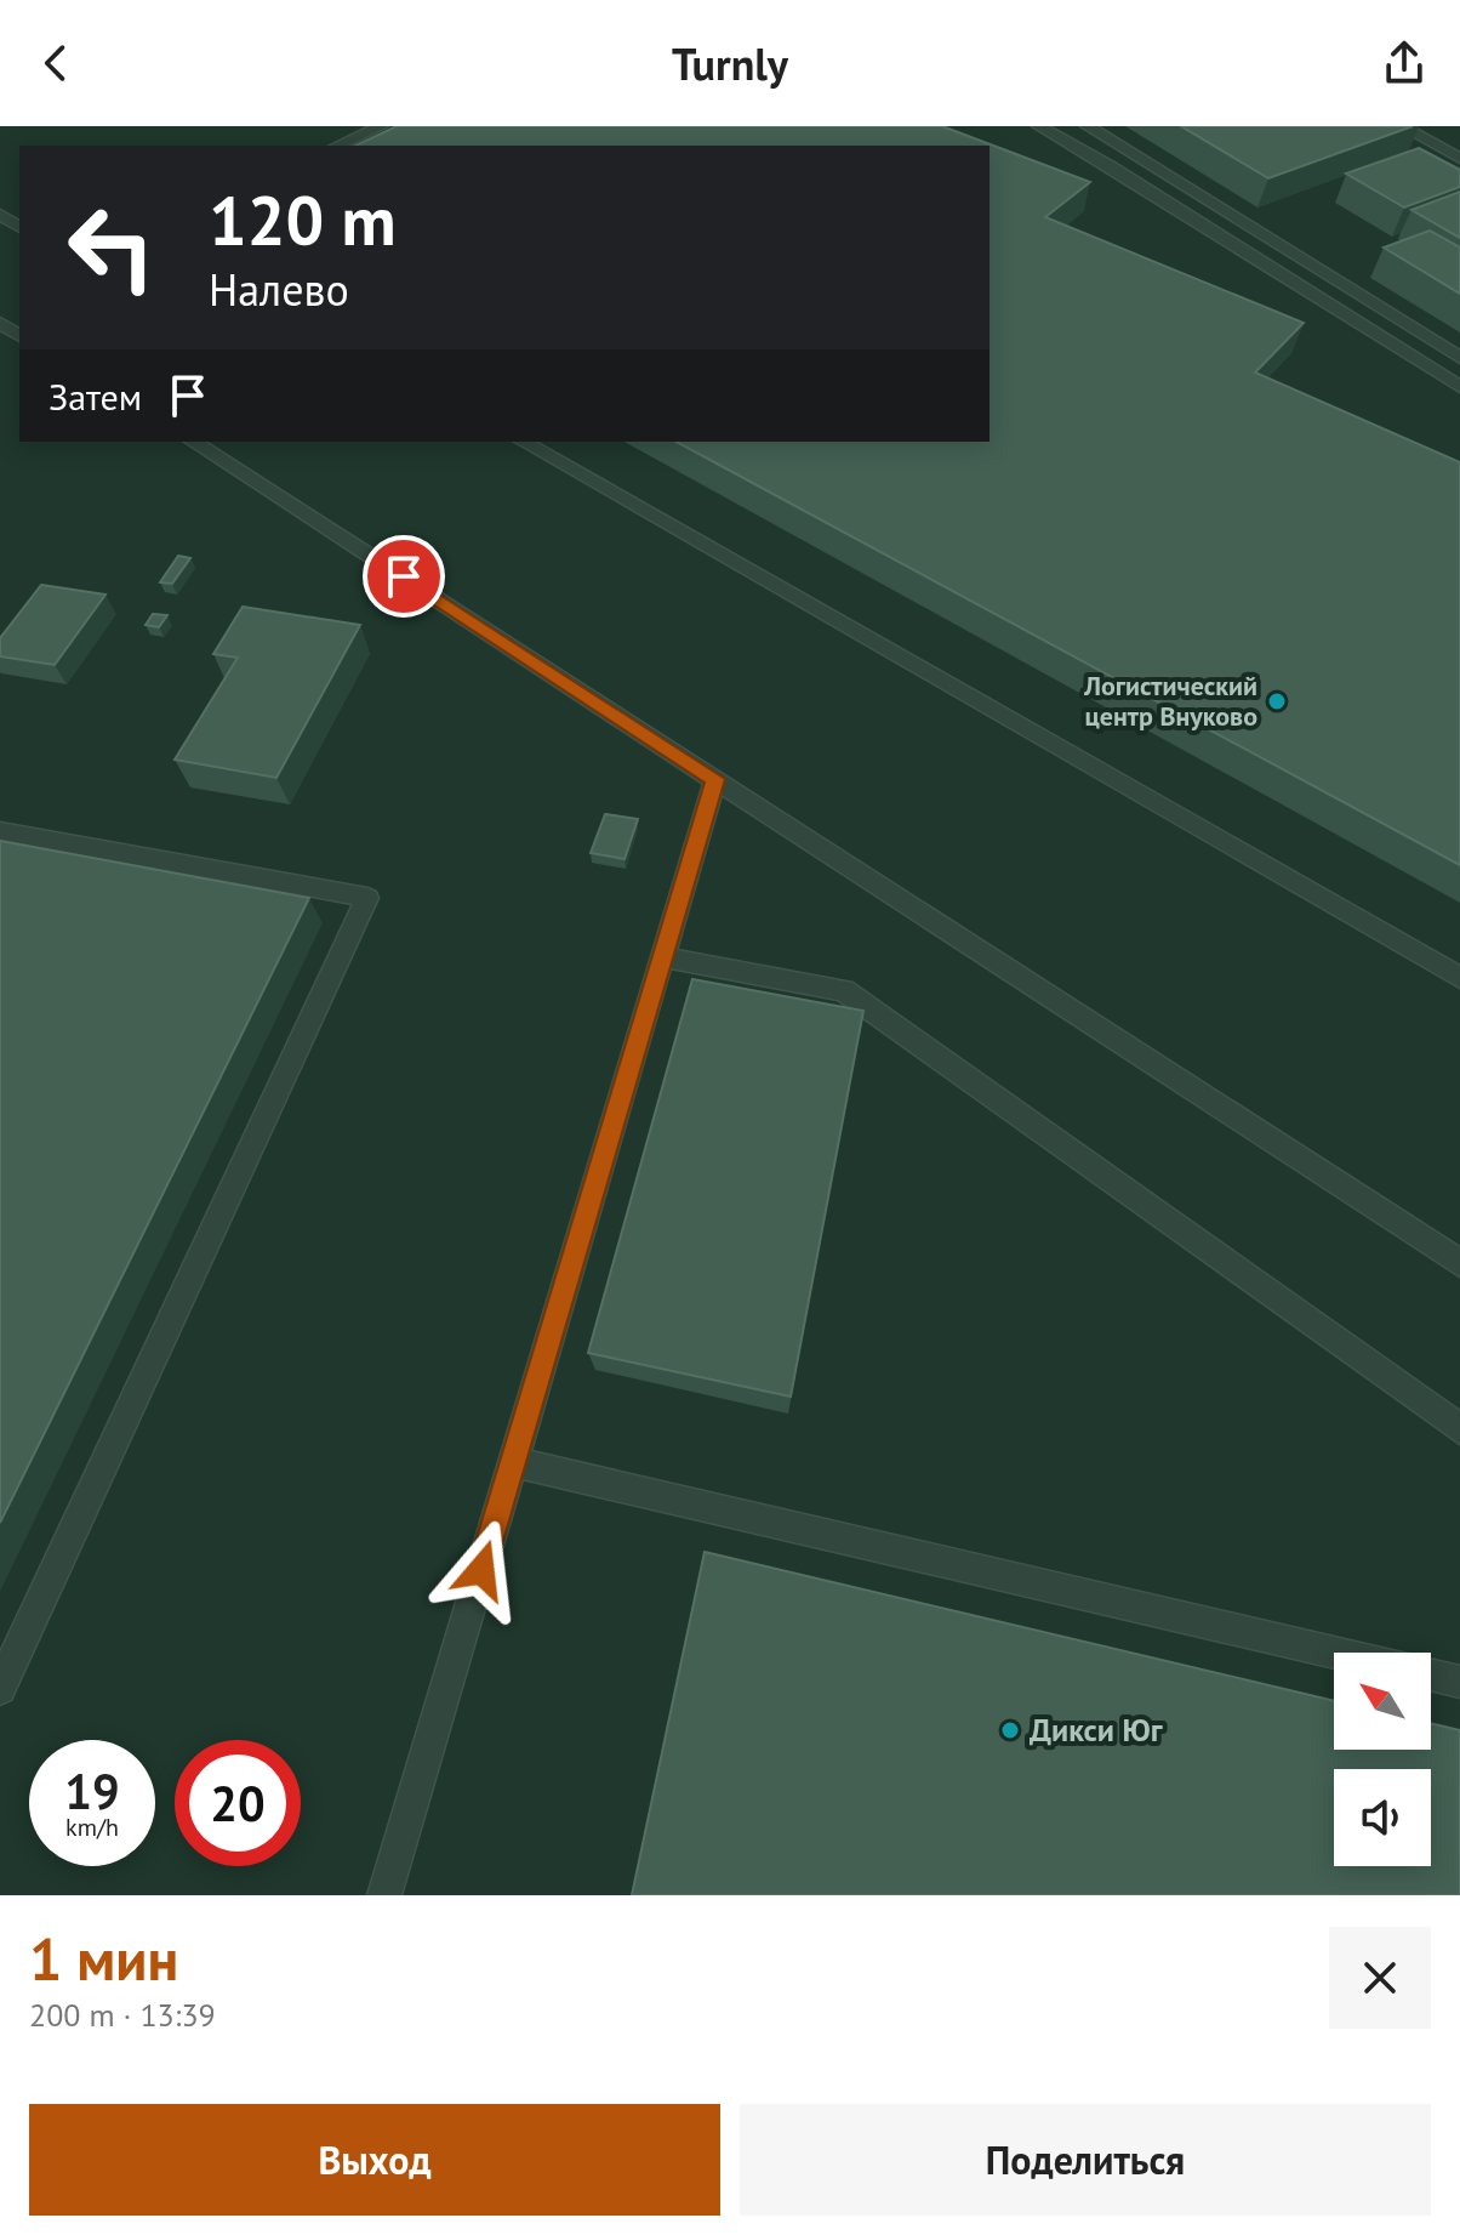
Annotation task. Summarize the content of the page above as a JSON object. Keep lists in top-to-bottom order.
{
  "places": ["Логистический центр Внуково", "Дикси Юг"],
  "north": "top left",
  "page": {
    "header": "Turnly",
    "turn": ["120 m", "Налево"],
    "then": "Затем",
    "speed": "19 km/h",
    "limit": "20",
    "heading": ["1 мин", "200 m · 13:39"],
    "buttons": ["Выход", "Поделиться"]
  }
}
